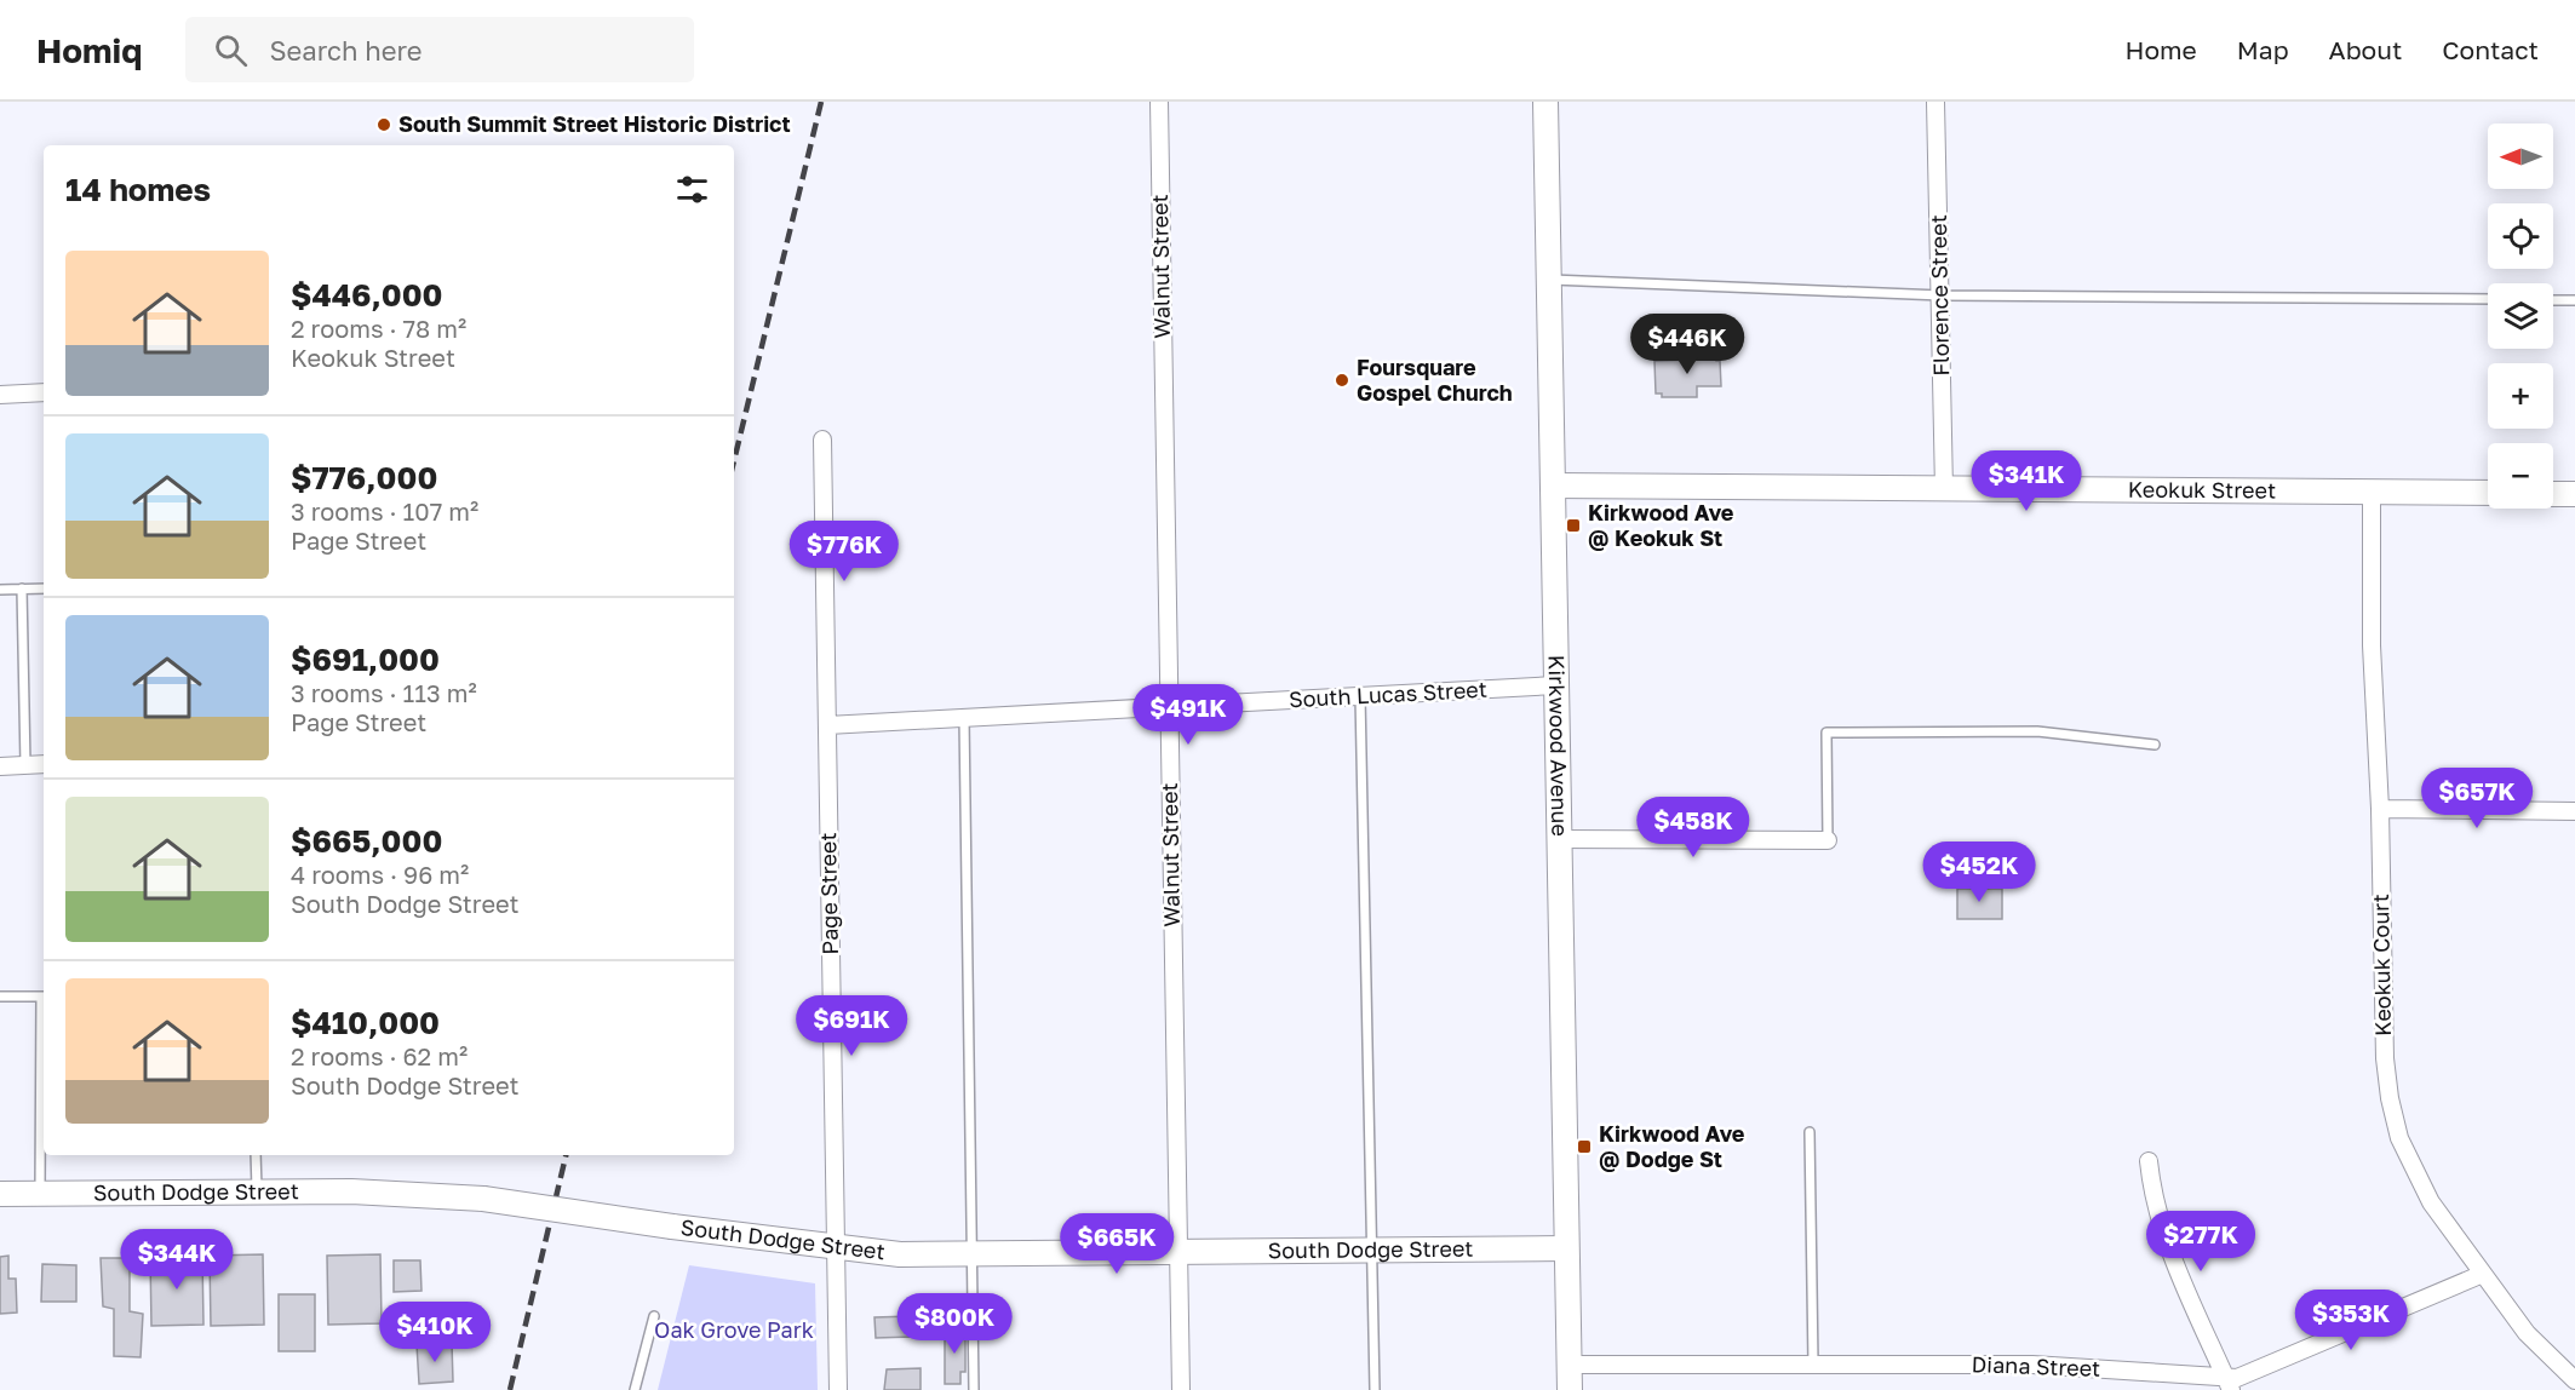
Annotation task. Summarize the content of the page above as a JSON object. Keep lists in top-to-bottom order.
{
  "streets": {
    "main road": ["Keokuk Street", "Kirkwood Avenue", "South Dodge Street"],
    "street": [
      "Walnut Street",
      "Florence Street",
      "South Lucas Street",
      "Page Street",
      "Keokuk Court",
      "Diana Street"
    ]
  },
  "crossings": [
    ["Walnut Street", "South Lucas Street"],
    ["Walnut Street", "South Dodge Street"],
    ["Florence Street", "Keokuk Street"],
    ["Keokuk Street", "Kirkwood Avenue"],
    ["Keokuk Street", "Keokuk Court"],
    ["South Lucas Street", "Kirkwood Avenue"],
    ["South Lucas Street", "Page Street"],
    ["Kirkwood Avenue", "South Dodge Street"],
    ["Kirkwood Avenue", "Diana Street"],
    ["Page Street", "South Dodge Street"],
    ["Keokuk Court", "Diana Street"]
  ],
  "parks": ["Oak Grove Park"],
  "places": {
    "other": ["South Summit Street Historic District", "Foursquare Gospel Church"],
    "transit": ["Kirkwood Ave @ Keokuk St", "Kirkwood Ave @ Dodge St"]
  },
  "north": "left",
  "page": {
    "header": "Homiq",
    "search": "Search here",
    "nav": [
      "Home",
      "Map",
      "About",
      "Contact"
    ],
    "map_buttons": ["+", "−"],
    "heading": "14 homes",
    "list": [
      {
        "name": "$446,000",
        "note": "2 rooms · 78 m² · Keokuk Street"
      },
      {
        "name": "$776,000",
        "note": "3 rooms · 107 m² · Page Street"
      },
      {
        "name": "$691,000",
        "note": "3 rooms · 113 m² · Page Street"
      },
      {
        "name": "$665,000",
        "note": "4 rooms · 96 m² · South Dodge Street"
      },
      {
        "name": "$410,000",
        "note": "2 rooms · 62 m² · South Dodge Street"
      }
    ],
    "price": [
      "$446K",
      "$341K",
      "$776K",
      "$491K",
      "$657K",
      "$458K",
      "$452K",
      "$691K",
      "$277K",
      "$665K",
      "$344K",
      "$353K",
      "$800K",
      "$410K"
    ]
  }
}
